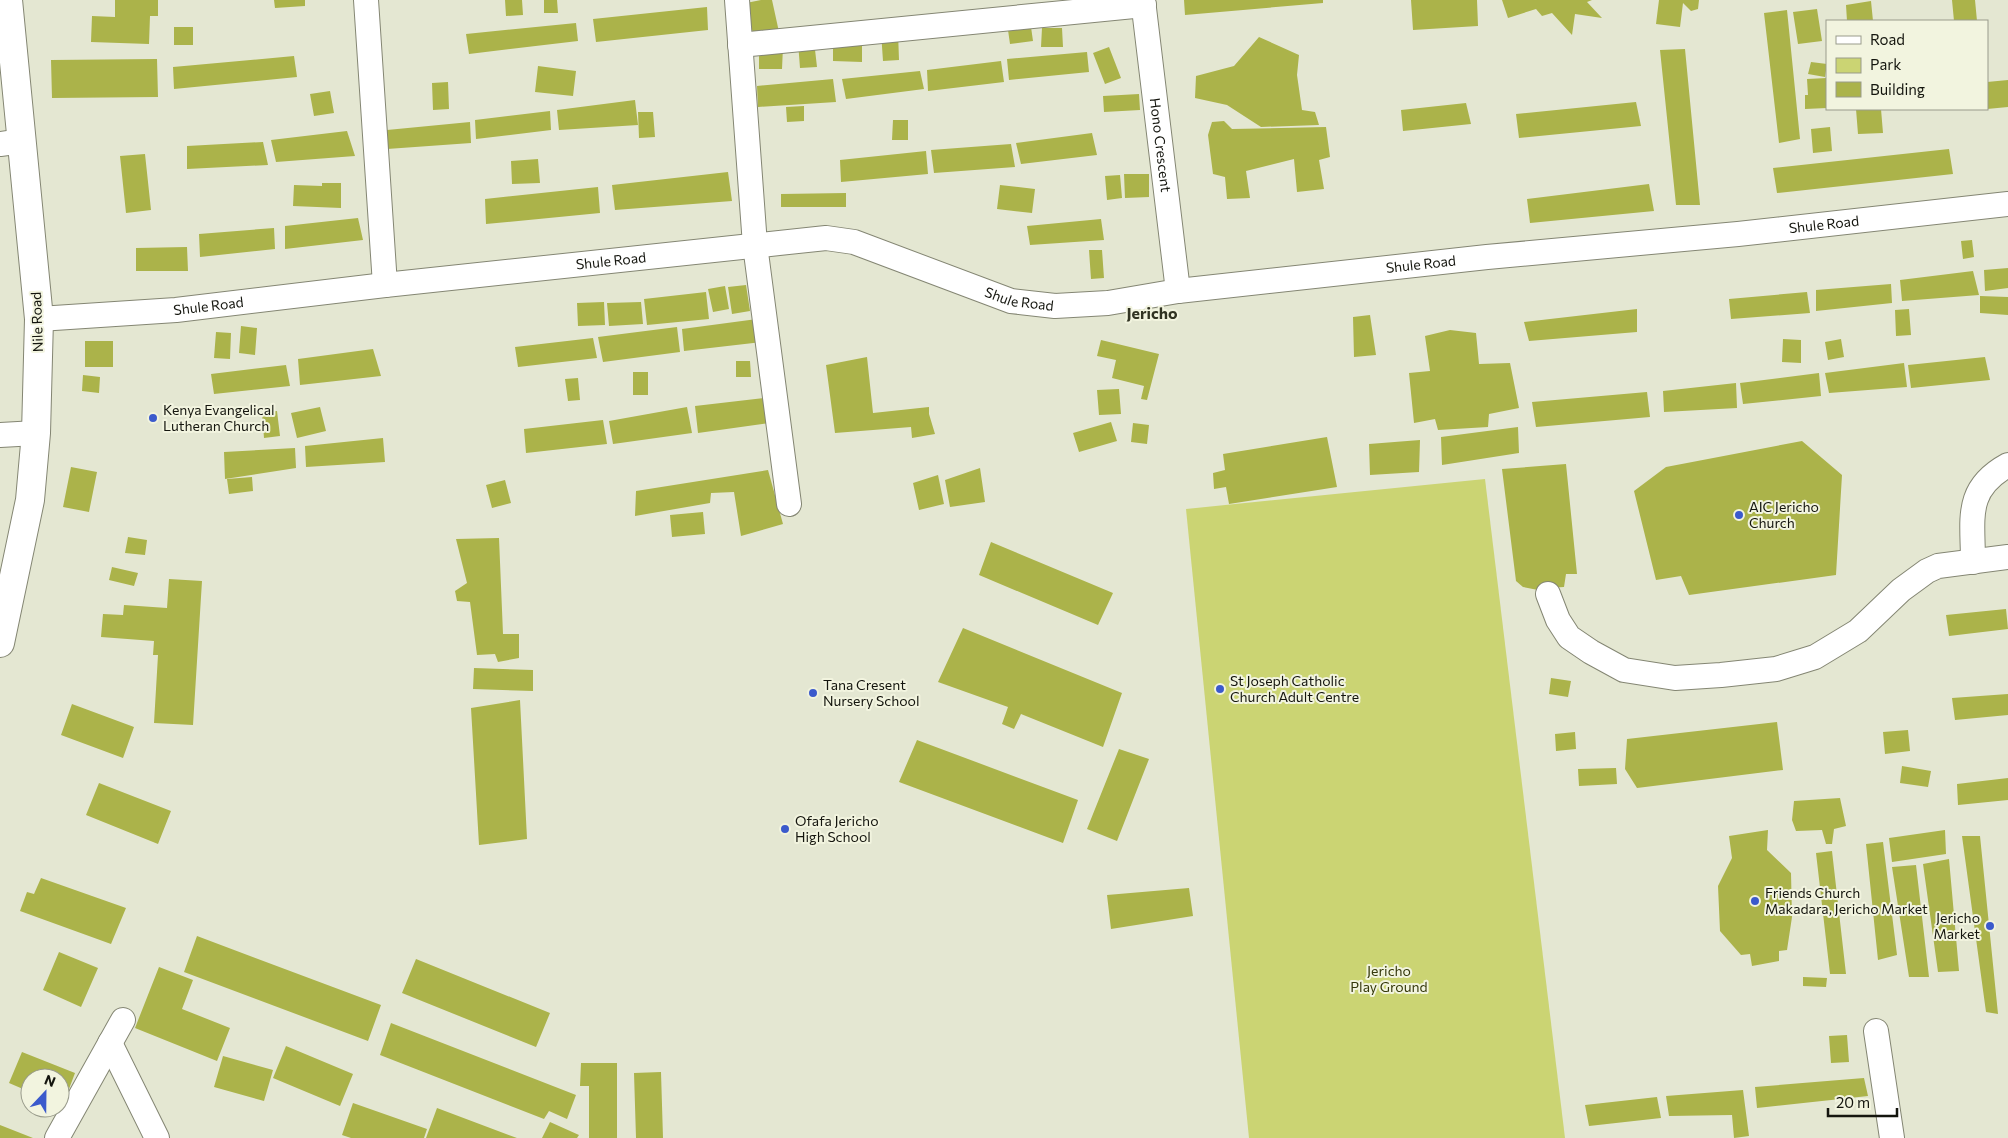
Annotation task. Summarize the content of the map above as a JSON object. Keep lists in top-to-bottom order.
{
  "streets": {
    "street": ["Hono Crescent", "Shule Road", "Nile Road"]
  },
  "crossings": [
    ["Hono Crescent", "Shule Road"],
    ["Shule Road", "Nile Road"]
  ],
  "districts": ["Jericho"],
  "parks": ["Jericho Play Ground"],
  "places": [
    "Kenya Evangelical Lutheran Church",
    "AIC Jericho Church",
    "St Joseph Catholic Church Adult Centre",
    "Tana Cresent Nursery School",
    "Ofafa Jericho High School",
    "Friends Church Makadara, Jericho Market",
    "Jericho Market"
  ],
  "legend": ["Road", "Park", "Building"],
  "scale_bar": "20 m",
  "north": "top"
}
